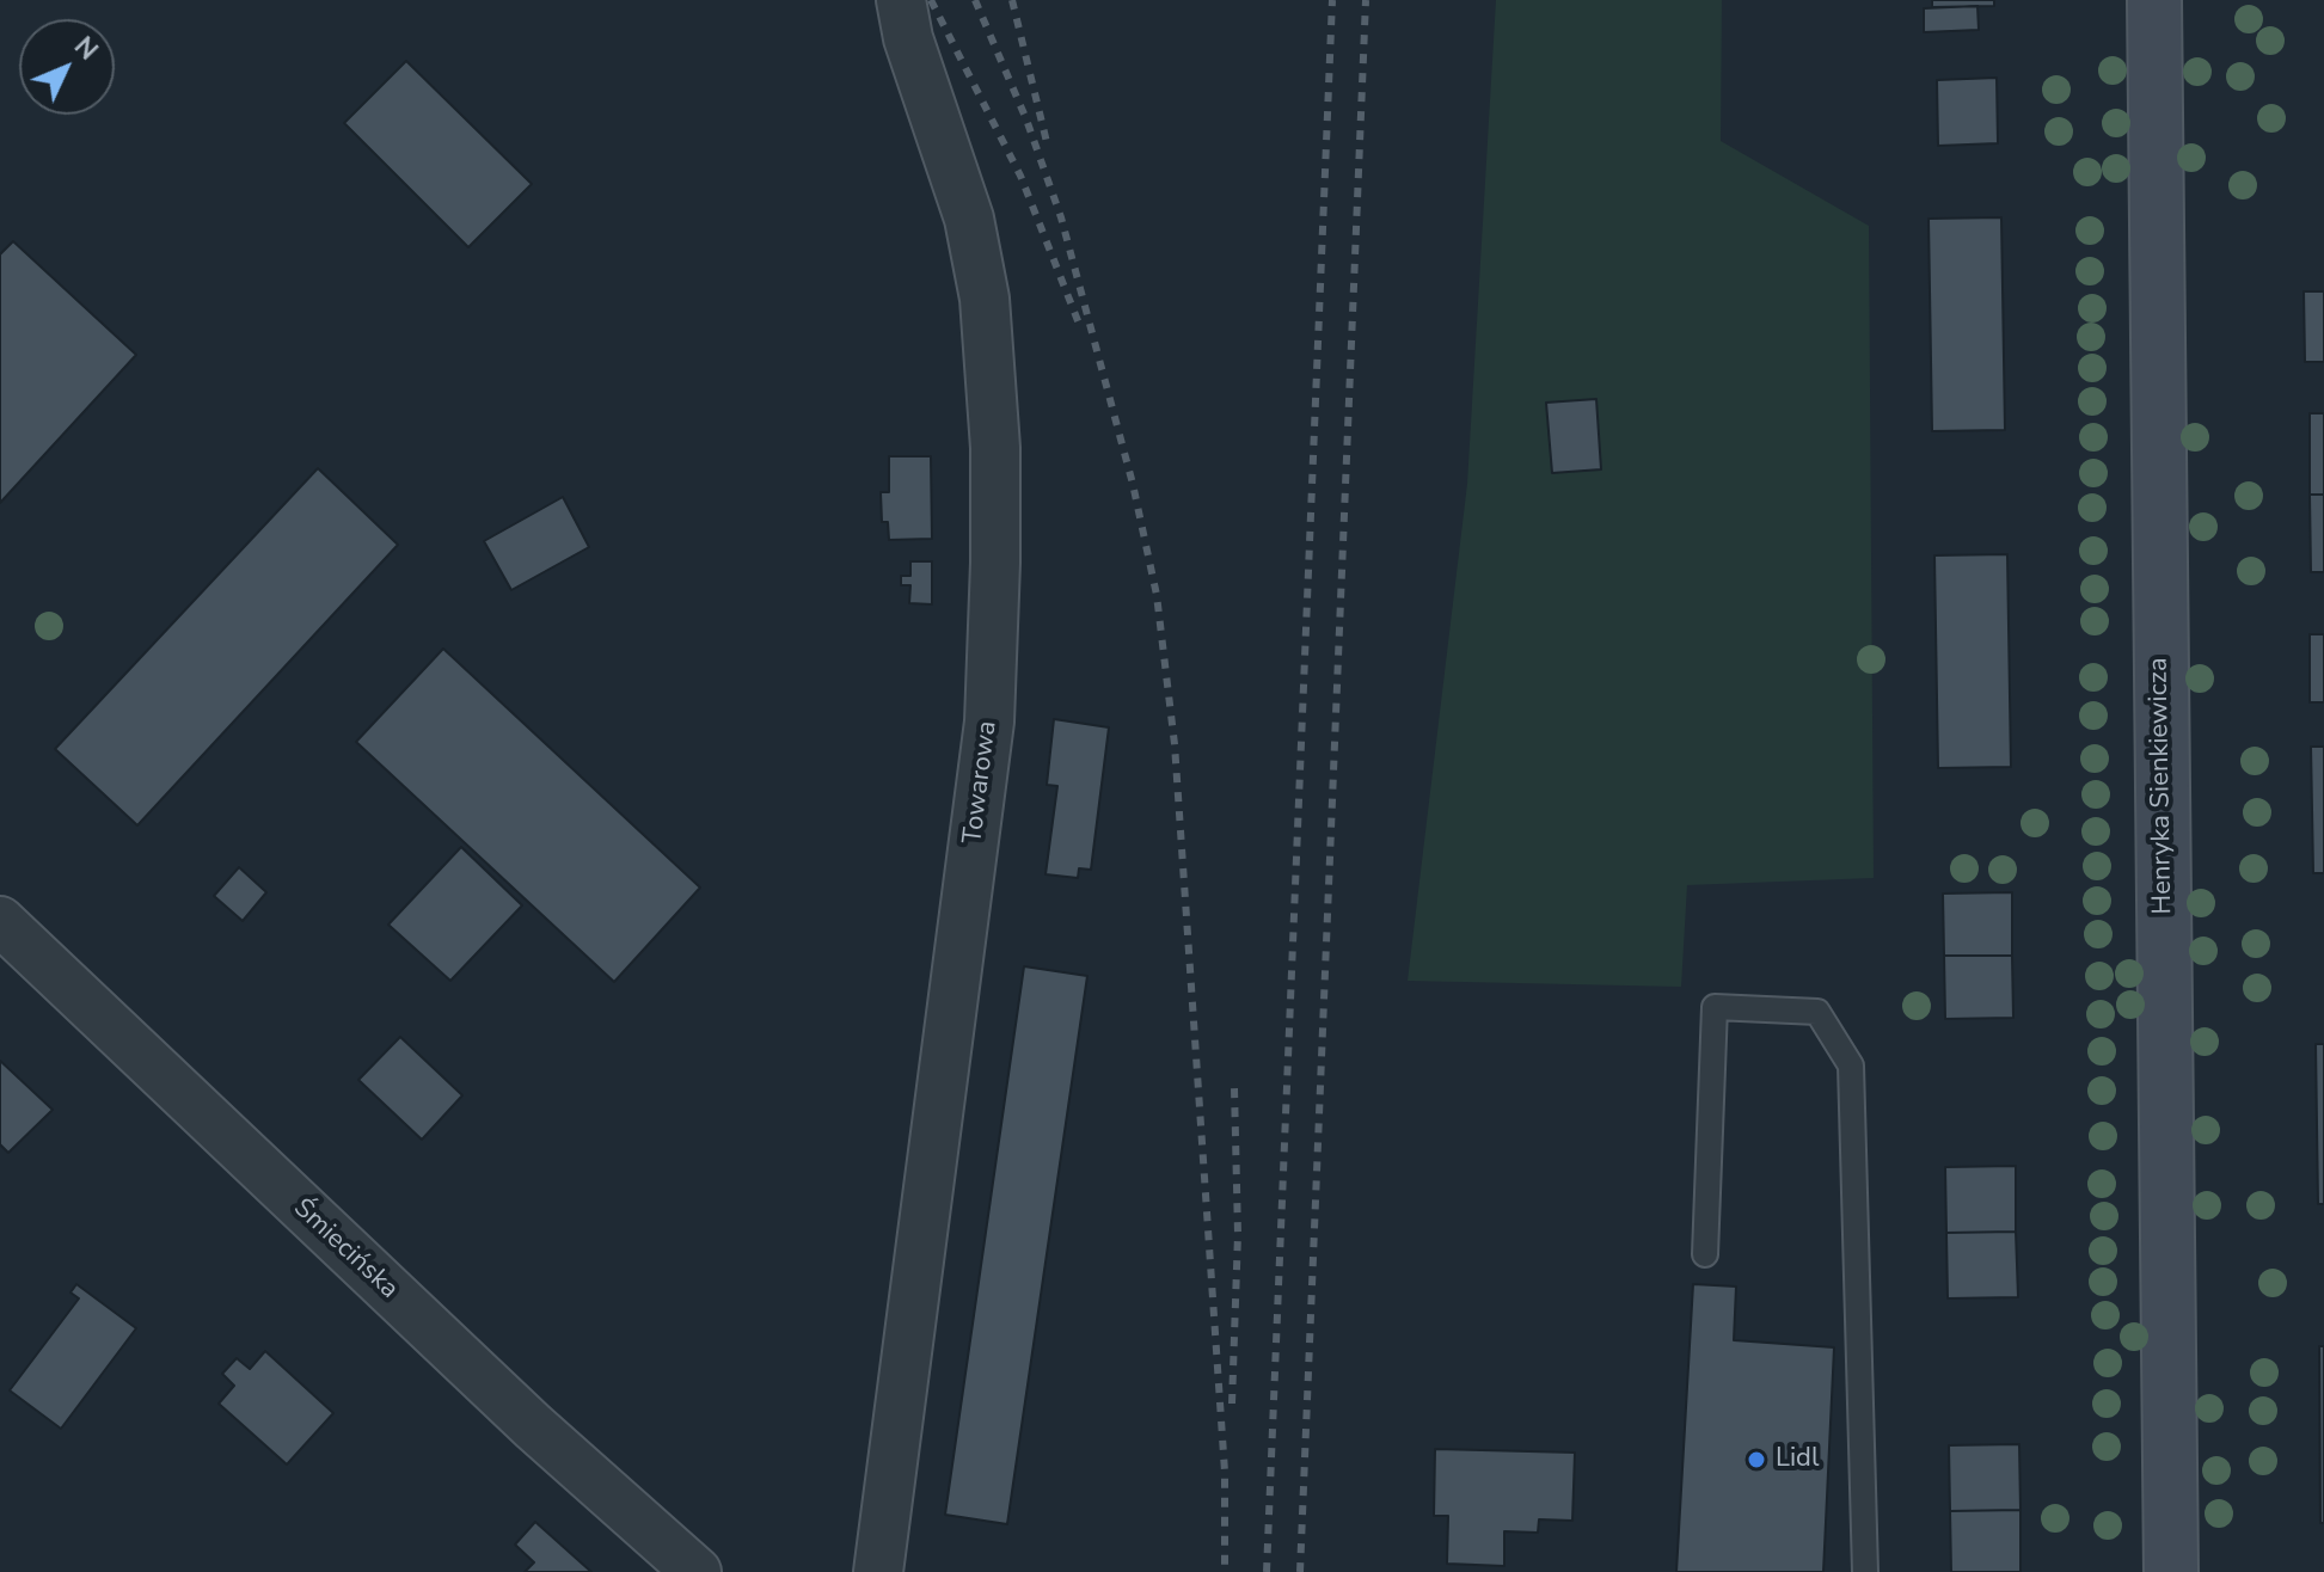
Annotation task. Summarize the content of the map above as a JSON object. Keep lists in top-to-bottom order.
{
  "streets": {
    "street": ["Towarowa", "Henryka Sienkiewicza", "Śmiecińska"]
  },
  "places": ["Lidl"],
  "north": "top right"
}
